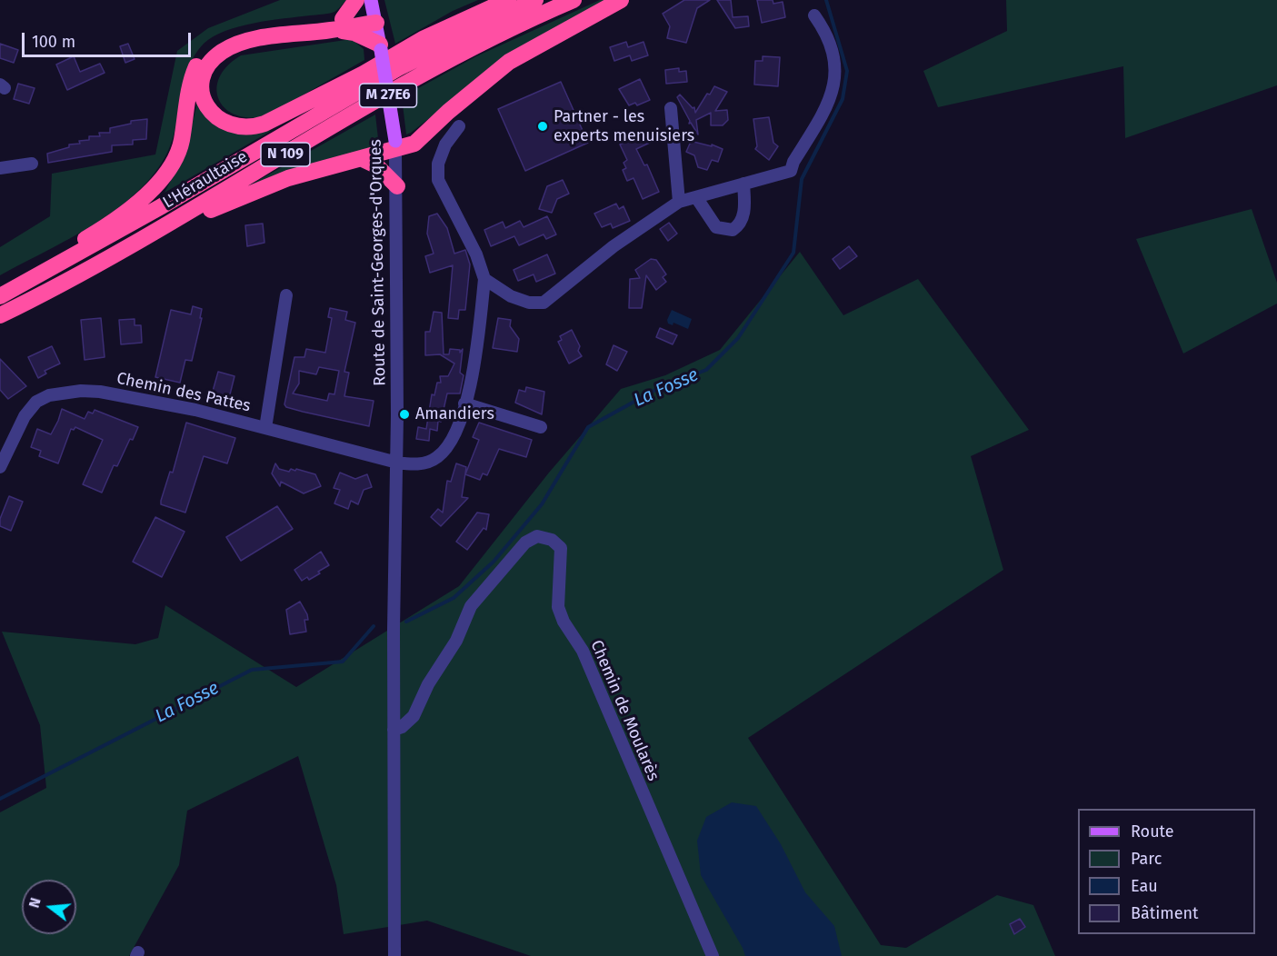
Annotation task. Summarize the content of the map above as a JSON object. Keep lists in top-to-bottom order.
{
  "streets": {
    "highway": ["N 109", "L'Héraultaise"],
    "main road": ["M 27E6", "Route de Saint-Georges-d'Orques"],
    "street": ["Chemin des Pattes", "Chemin de Moularès"]
  },
  "crossings": [
    ["M 27E6", "Route de Saint-Georges-d'Orques"],
    ["M 27E6", "Chemin des Pattes"],
    ["M 27E6", "Chemin de Moularès"],
    ["Route de Saint-Georges-d'Orques", "Chemin des Pattes"]
  ],
  "water": ["La Fosse"],
  "places": ["Partner - les experts menuisiers", "Amandiers"],
  "legend": [
    "Route",
    "Parc",
    "Eau",
    "Bâtiment"
  ],
  "scale_bar": "100 m",
  "north": "left"
}
